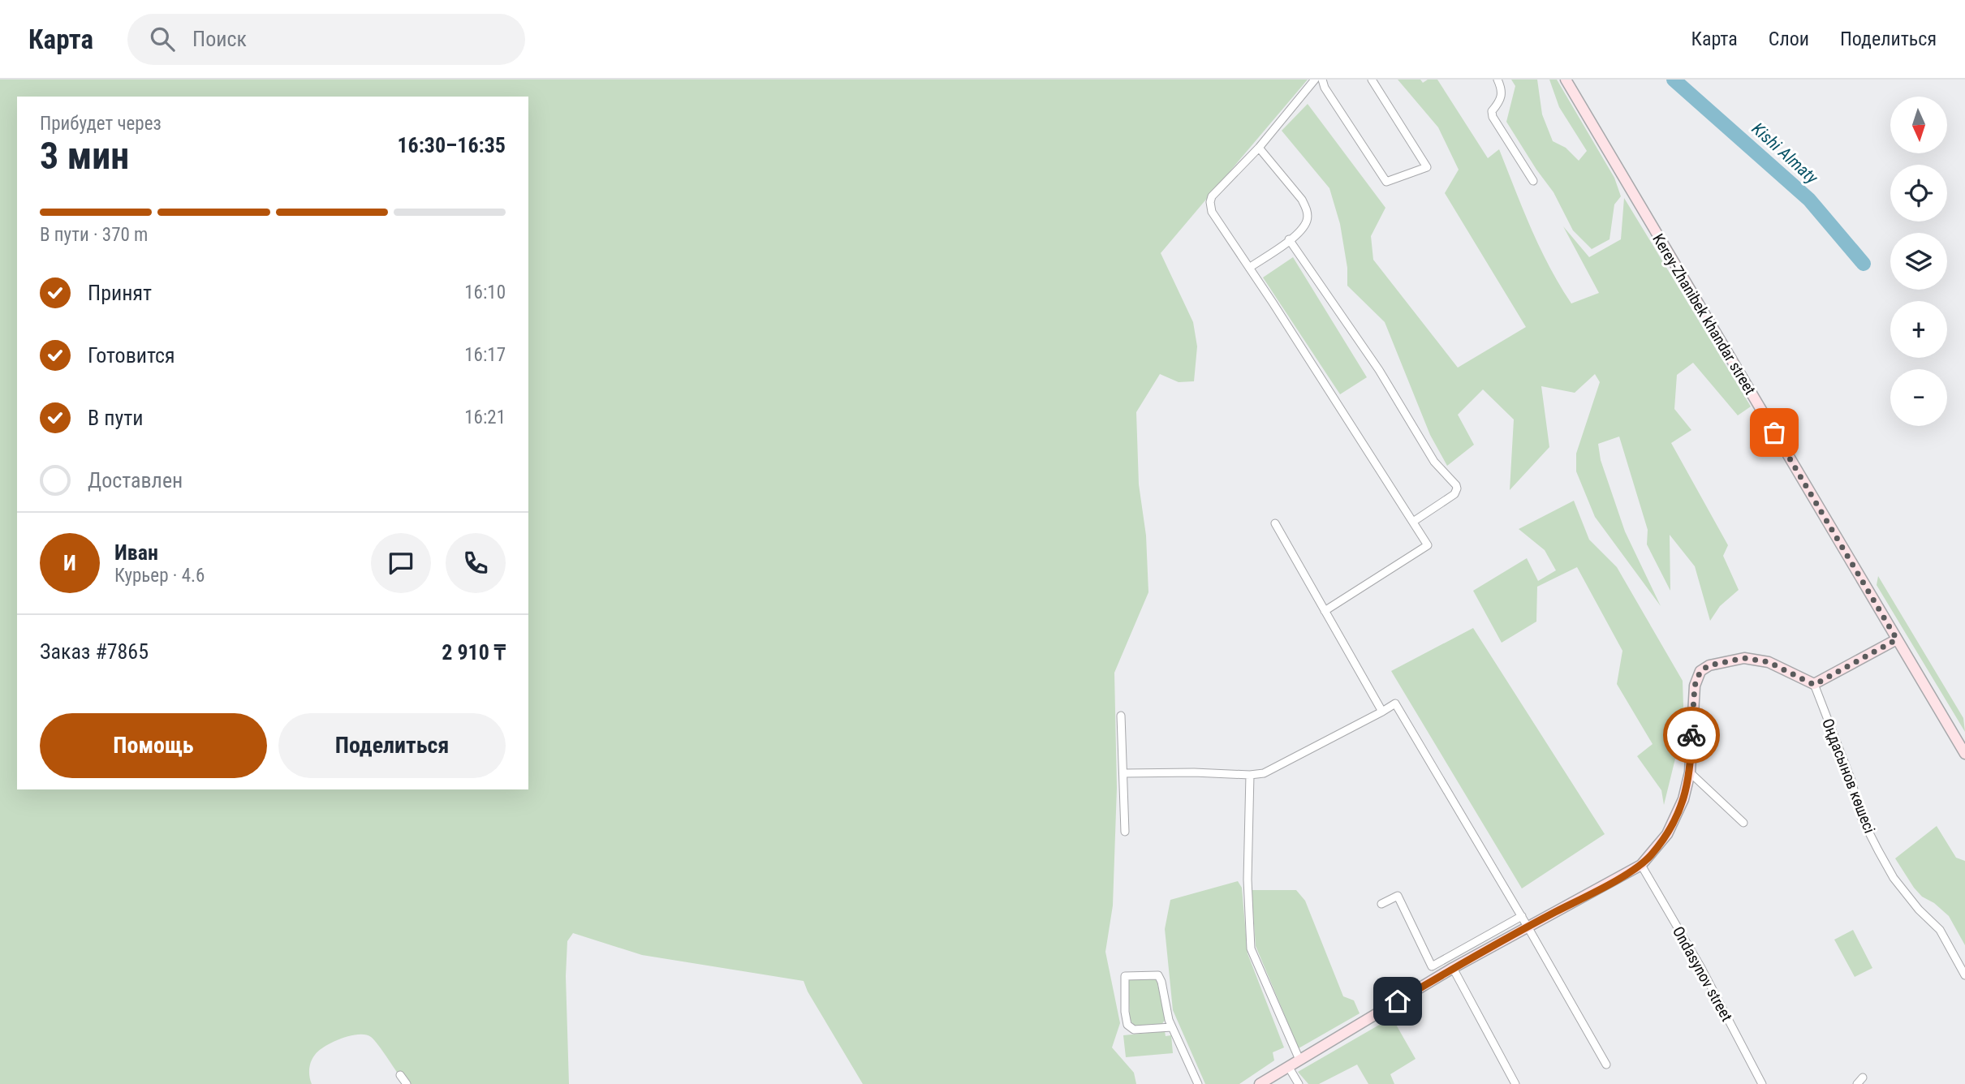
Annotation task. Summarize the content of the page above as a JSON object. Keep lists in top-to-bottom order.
{
  "streets": {
    "street": ["Kerey-Zhanibek khandar street", "Оңдасынов көшесі", "Ondasynov street"]
  },
  "water": ["Kіshі Almaty"],
  "north": "bottom",
  "page": {
    "header": "Карта",
    "search": "Поиск",
    "nav": ["Карта", "Слои", "Поделиться"],
    "map_buttons": ["+", "−"],
    "heading": ["3 мин", "Прибудет через", "16:30–16:35"],
    "panel": [
      "Иван",
      "Курьер · 4.6",
      "Заказ #7865",
      "2 910 ₸"
    ],
    "bar": "В пути · 370 m",
    "list": [
      ["Принят", "16:10"],
      ["Готовится", "16:17"],
      ["В пути", "16:21"],
      "Доставлен"
    ],
    "round": "И",
    "buttons": ["Помощь", "Поделиться"]
  }
}
